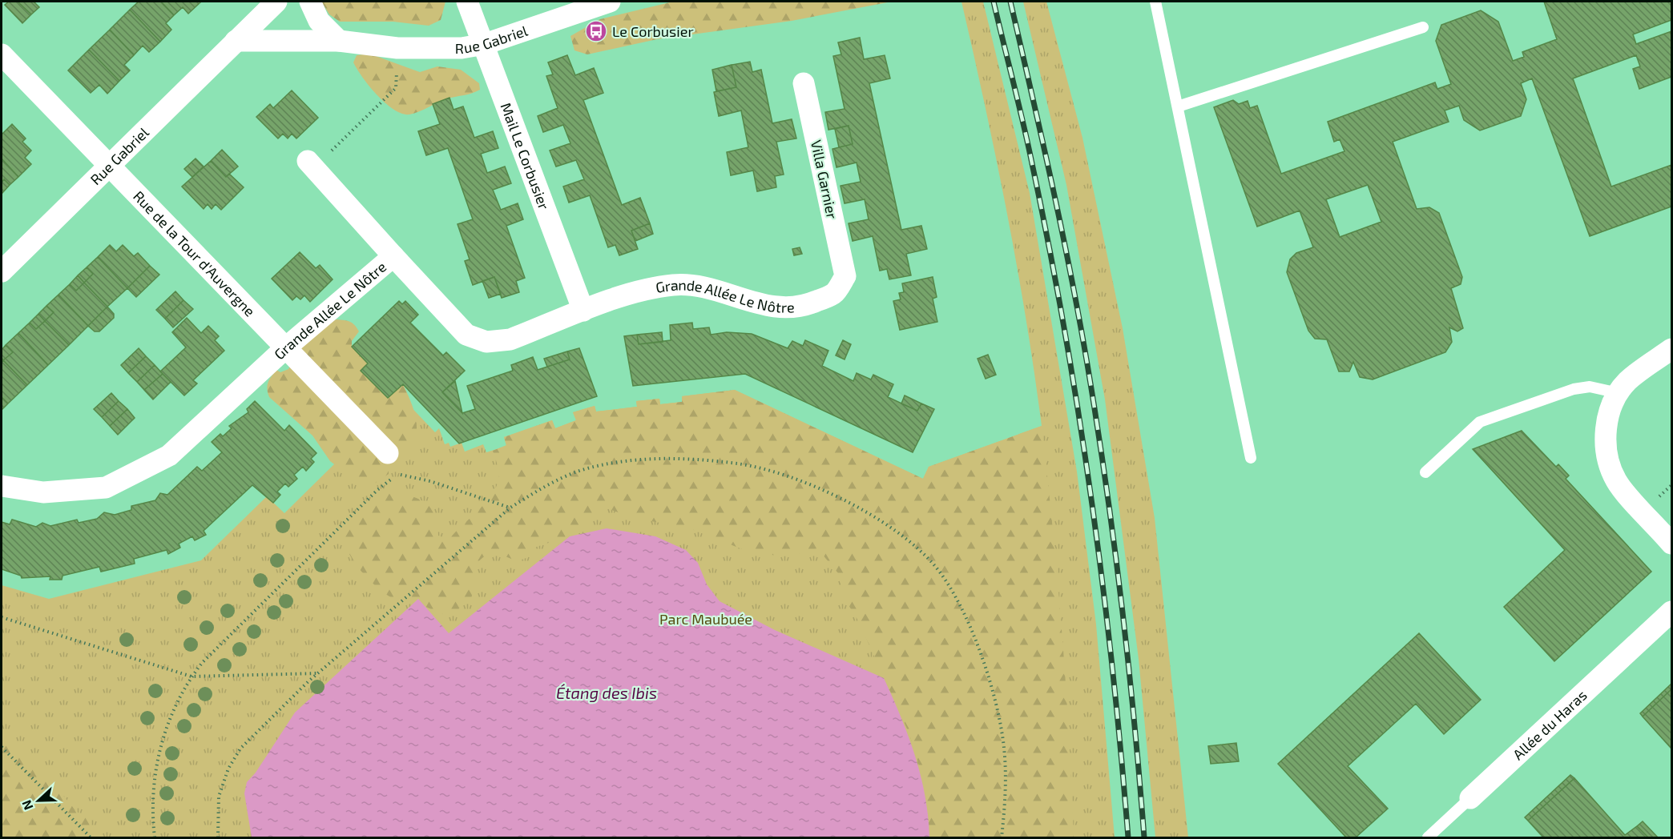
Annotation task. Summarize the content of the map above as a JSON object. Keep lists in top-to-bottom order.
{
  "streets": {
    "street": [
      "Rue Gabriel",
      "Mail Le Corbusier",
      "Villa Garnier",
      "Rue de la Tour d'Auvergne",
      "Grande Allée Le Nôtre",
      "Allée du Haras"
    ]
  },
  "crossings": [
    ["Rue Gabriel", "Mail Le Corbusier"],
    ["Rue Gabriel", "Rue de la Tour d'Auvergne"],
    ["Mail Le Corbusier", "Grande Allée Le Nôtre"],
    ["Villa Garnier", "Grande Allée Le Nôtre"],
    ["Rue de la Tour d'Auvergne", "Grande Allée Le Nôtre"]
  ],
  "water": ["Étang des Ibis"],
  "parks": ["Parc Maubuée"],
  "places": {
    "bus stop": ["Le Corbusier"]
  },
  "north": "left"
}
